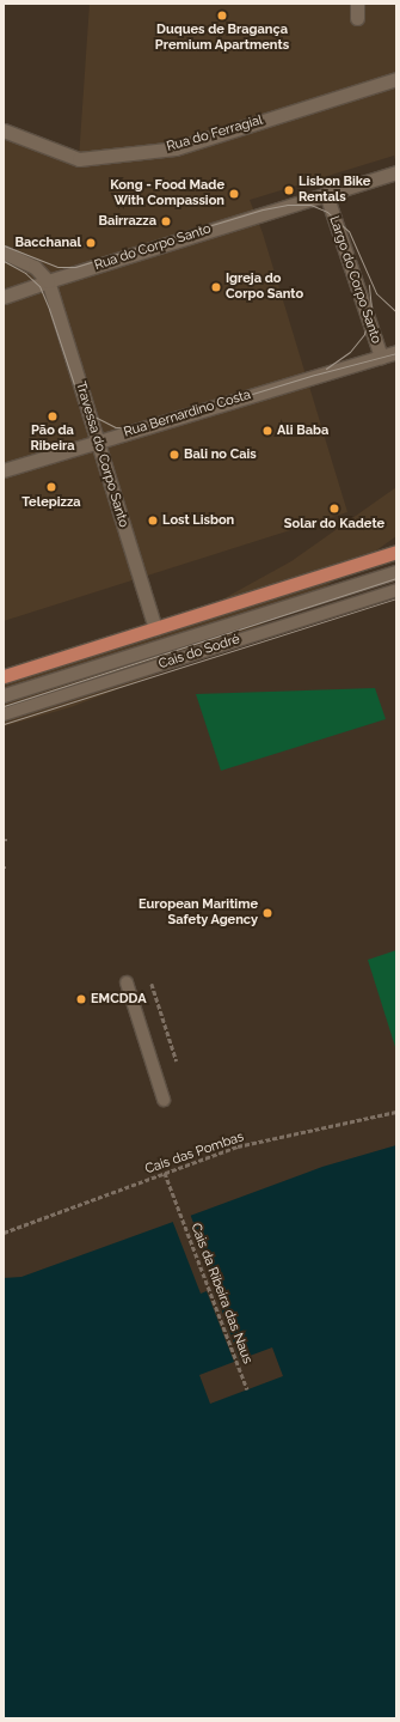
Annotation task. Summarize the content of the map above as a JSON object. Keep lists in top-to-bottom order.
{
  "streets": {
    "street": [
      "Rua do Ferragial",
      "Rua do Corpo Santo",
      "Largo do Corpo Santo",
      "Rua Bernardino Costa",
      "Travessa do Corpo Santo"
    ],
    "lane": ["Cais do Sodré"],
    "path": ["Cais das Pombas", "Cais da Ribeira das Naus"]
  },
  "crossings": [
    ["Rua do Corpo Santo", "Largo do Corpo Santo"],
    ["Rua do Corpo Santo", "Travessa do Corpo Santo"],
    ["Largo do Corpo Santo", "Rua Bernardino Costa"],
    ["Rua Bernardino Costa", "Travessa do Corpo Santo"],
    ["Cais das Pombas", "Cais da Ribeira das Naus"]
  ],
  "places": [
    "Duques de Bragança Premium Apartments",
    "Lisbon Bike Rentals",
    "Kong - Food Made With Compassion",
    "Bairrazza",
    "Bacchanal",
    "Igreja do Corpo Santo",
    "Pão da Ribeira",
    "Ali Baba",
    "Bali no Cais",
    "Telepizza",
    "Solar do Kadete",
    "Lost Lisbon",
    "European Maritime Safety Agency",
    "EMCDDA"
  ]
}
